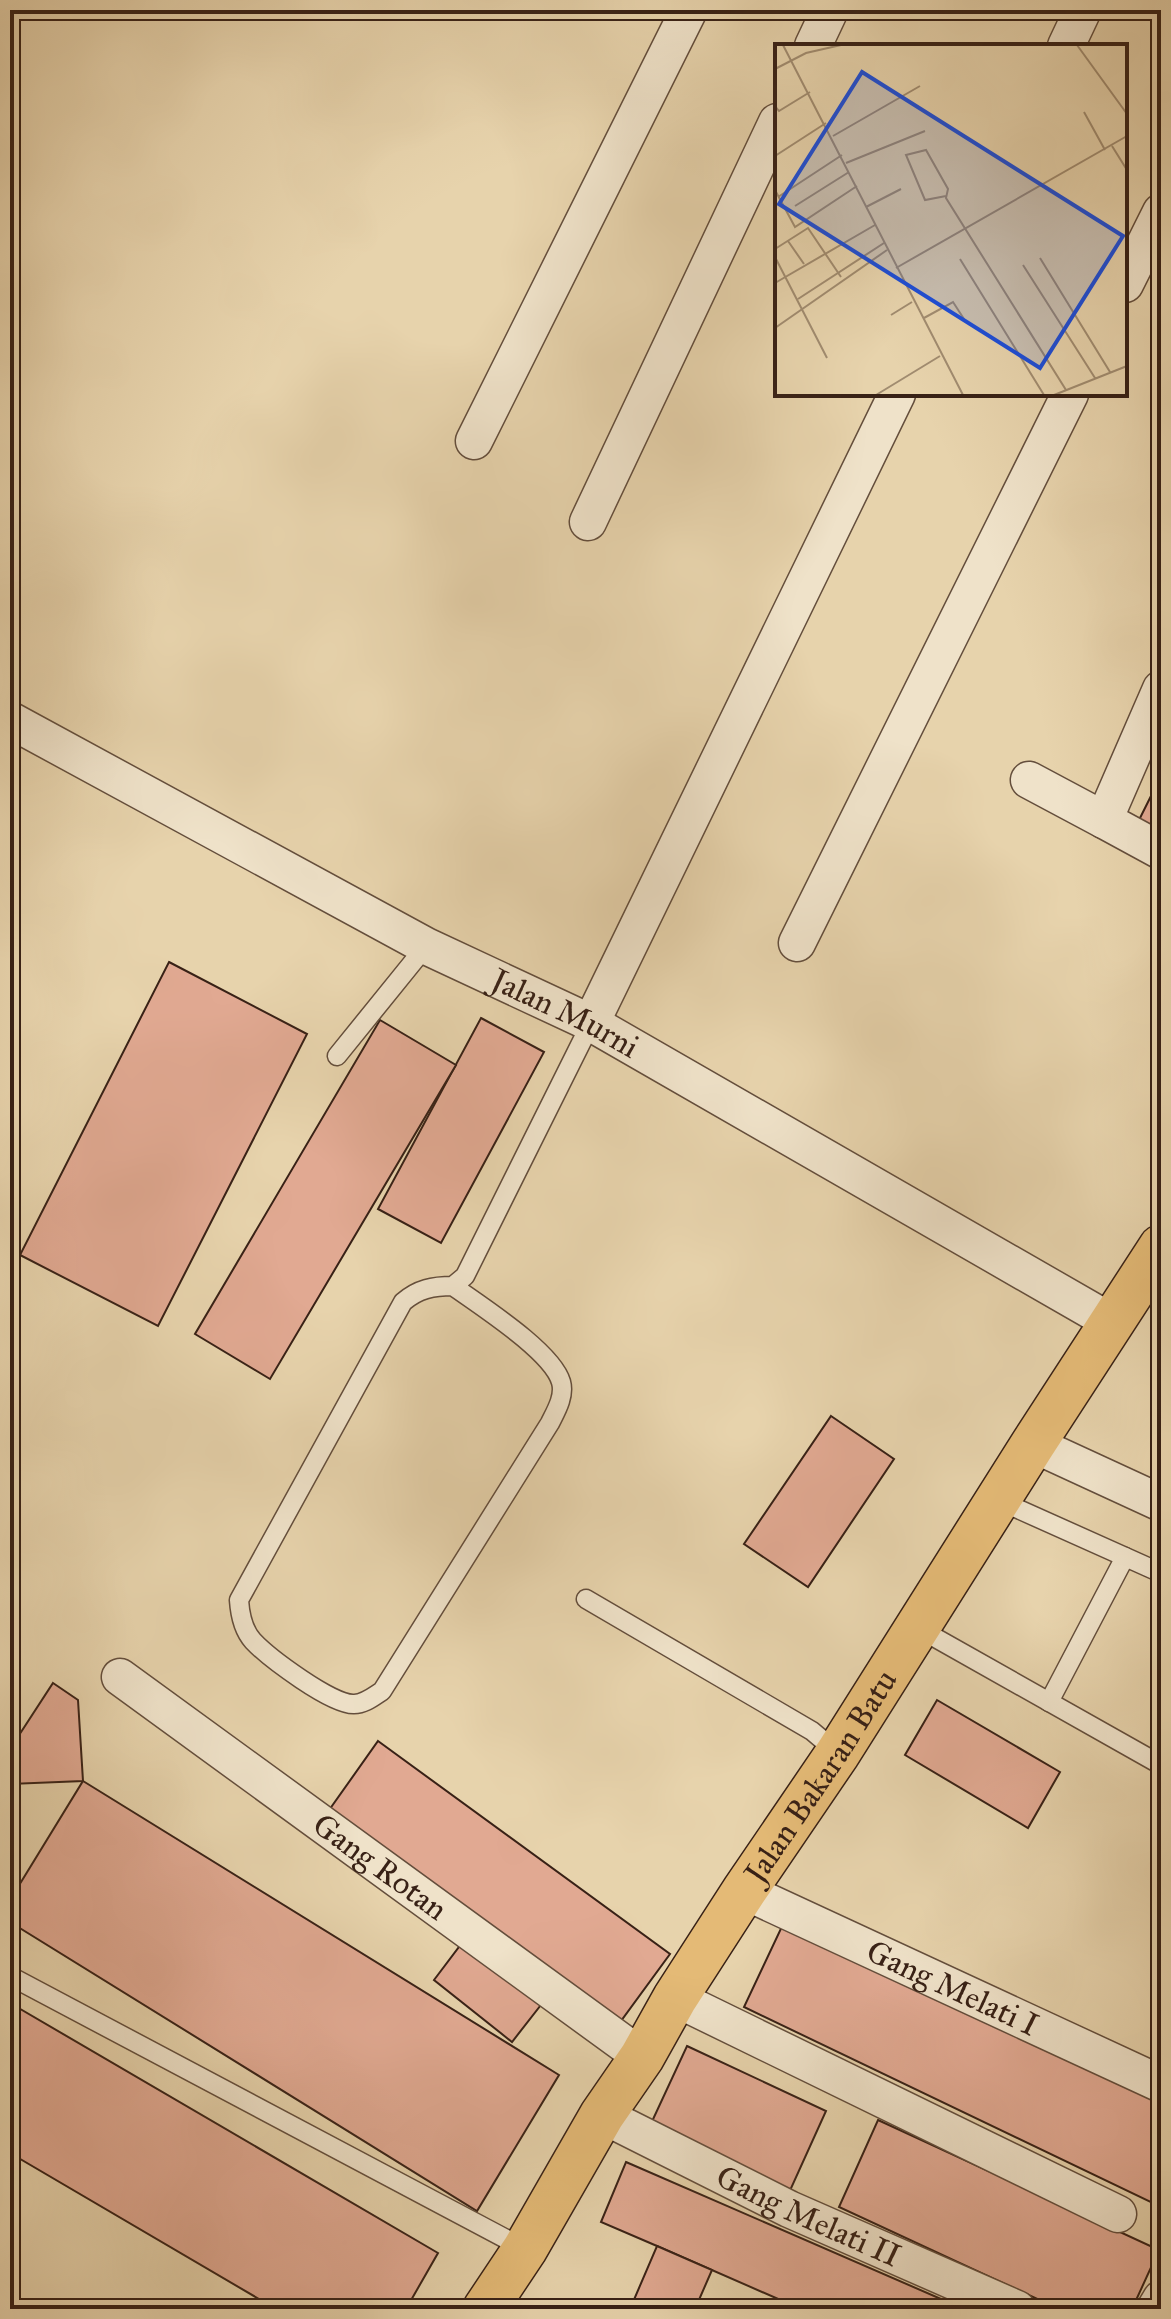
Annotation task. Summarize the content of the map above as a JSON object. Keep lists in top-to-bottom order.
{
  "streets": {
    "highway": ["Jalan Bakaran Batu"],
    "street": [
      "Jalan Murni",
      "Gang Rotan",
      "Gang Melati I",
      "Gang Melati II"
    ]
  },
  "crossings": [
    ["Jalan Murni", "Jalan Bakaran Batu"],
    ["Jalan Bakaran Batu", "Gang Rotan"],
    ["Jalan Bakaran Batu", "Gang Melati I"],
    ["Jalan Bakaran Batu", "Gang Melati II"]
  ]
}
